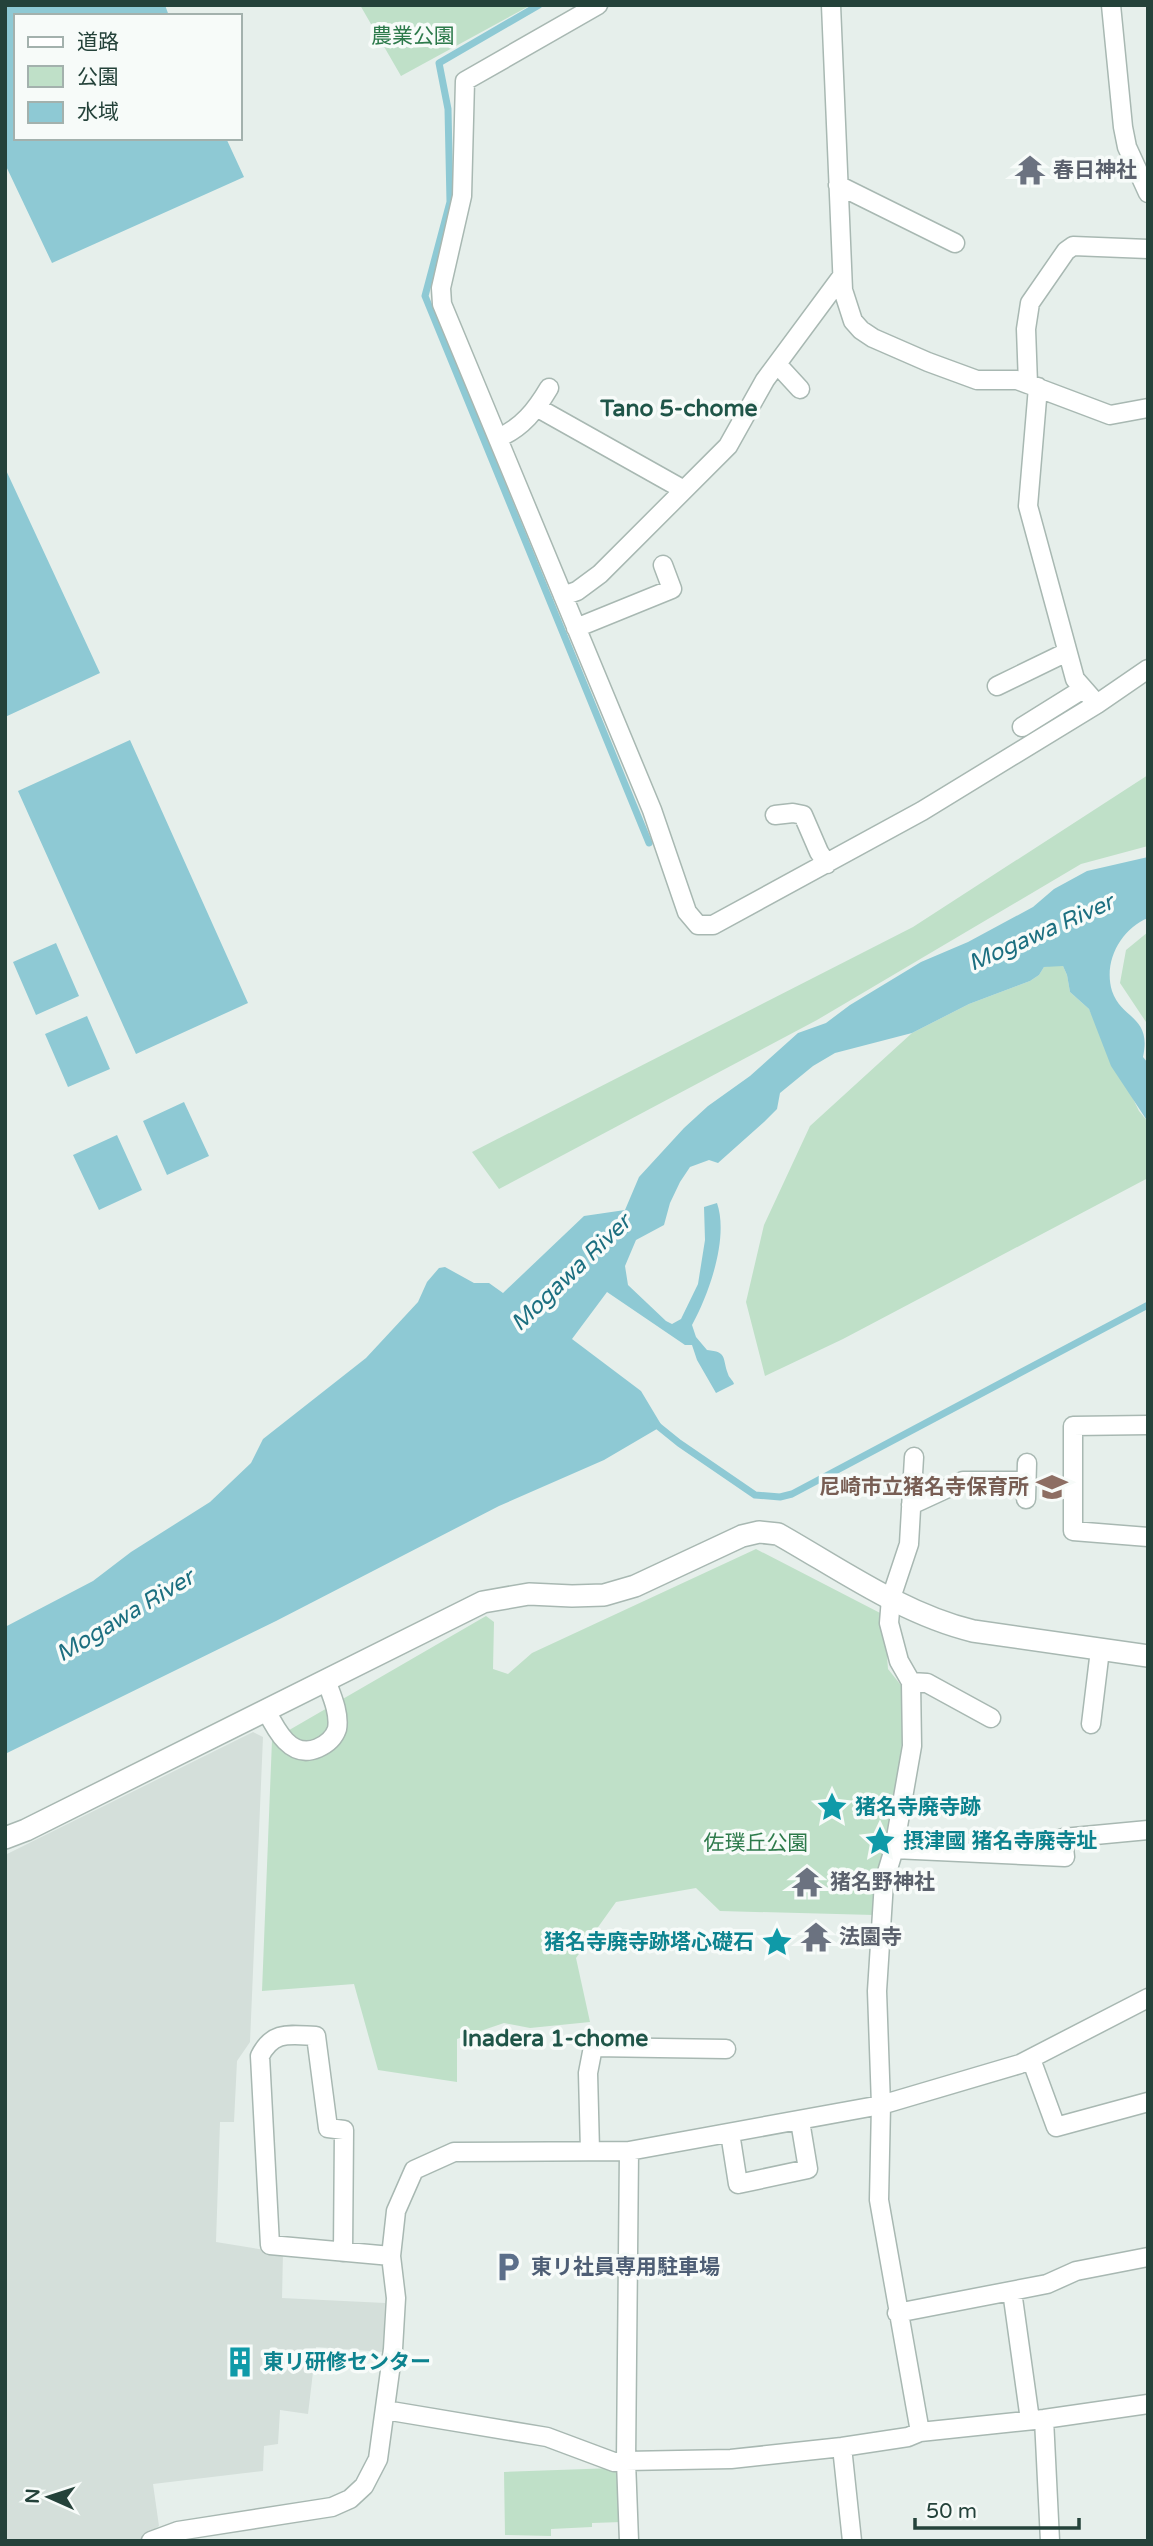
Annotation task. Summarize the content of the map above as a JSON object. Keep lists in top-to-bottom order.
{
  "districts": ["Tano 5-chome", "Inadera 1-chome"],
  "water": ["Mogawa River"],
  "parks": ["農業公園", "佐璞丘公園"],
  "places": {
    "temple": ["春日神社", "猪名野神社", "法園寺"],
    "school or university": ["尼崎市立猪名寺保育所"],
    "place": ["猪名寺廃寺跡", "摂津國 猪名寺廃寺址", "猪名寺廃寺跡塔心礎石"],
    "parking": ["東リ社員専用駐車場"],
    "building": ["東リ研修センター"]
  },
  "legend": ["道路", "公園", "水域"],
  "scale_bar": "50 m",
  "north": "left"
}
